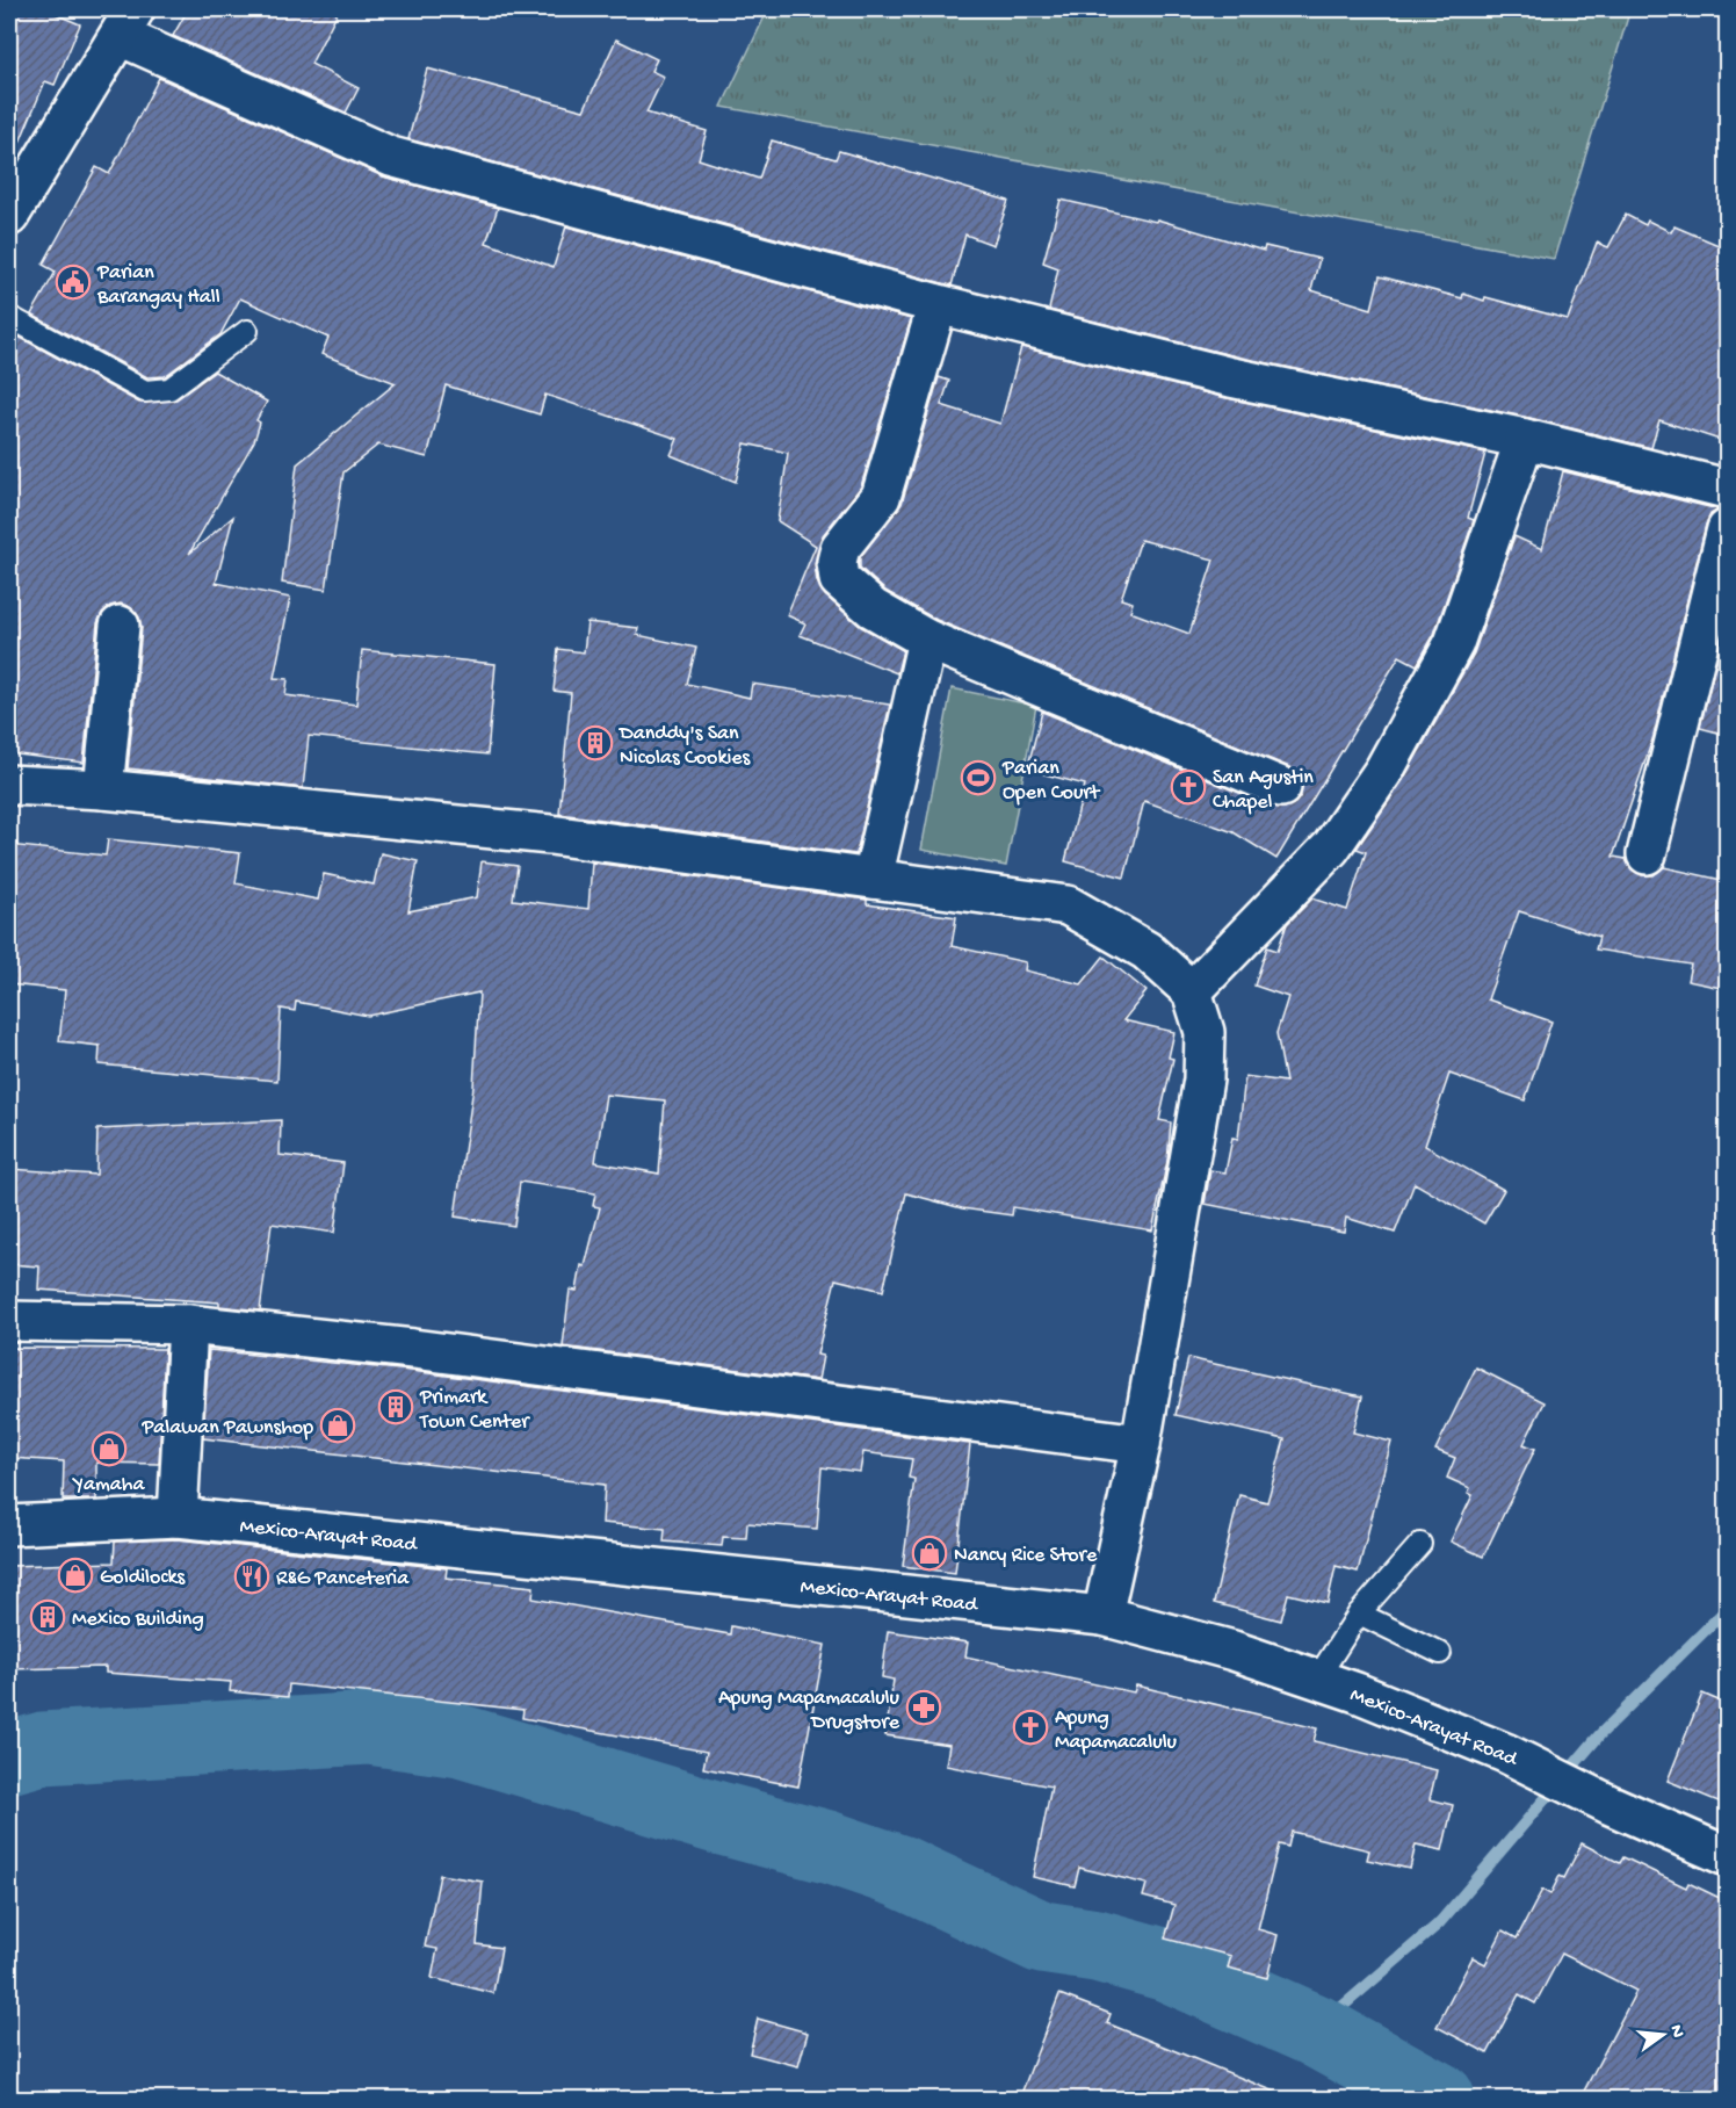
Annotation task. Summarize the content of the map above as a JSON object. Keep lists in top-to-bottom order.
{
  "streets": {
    "street": ["Mexico-Arayat Road"]
  },
  "places": {
    "public building": ["Parian Barangay Hall"],
    "building": ["Danddy's San Nicolas Cookies", "Primark Town Center", "Mexico Building"],
    "sports": ["Parian Open Court"],
    "church": ["San Agustin Chapel", "Apung Mapamacalulu"],
    "shop": [
      "Palawan Pawnshop",
      "Yamaha",
      "Nancy Rice Store",
      "Goldilocks"
    ],
    "restaurant": ["R&G Panceteria"],
    "pharmacy": ["Apung Mapamacalulu Drugstore"]
  },
  "north": "right"
}
